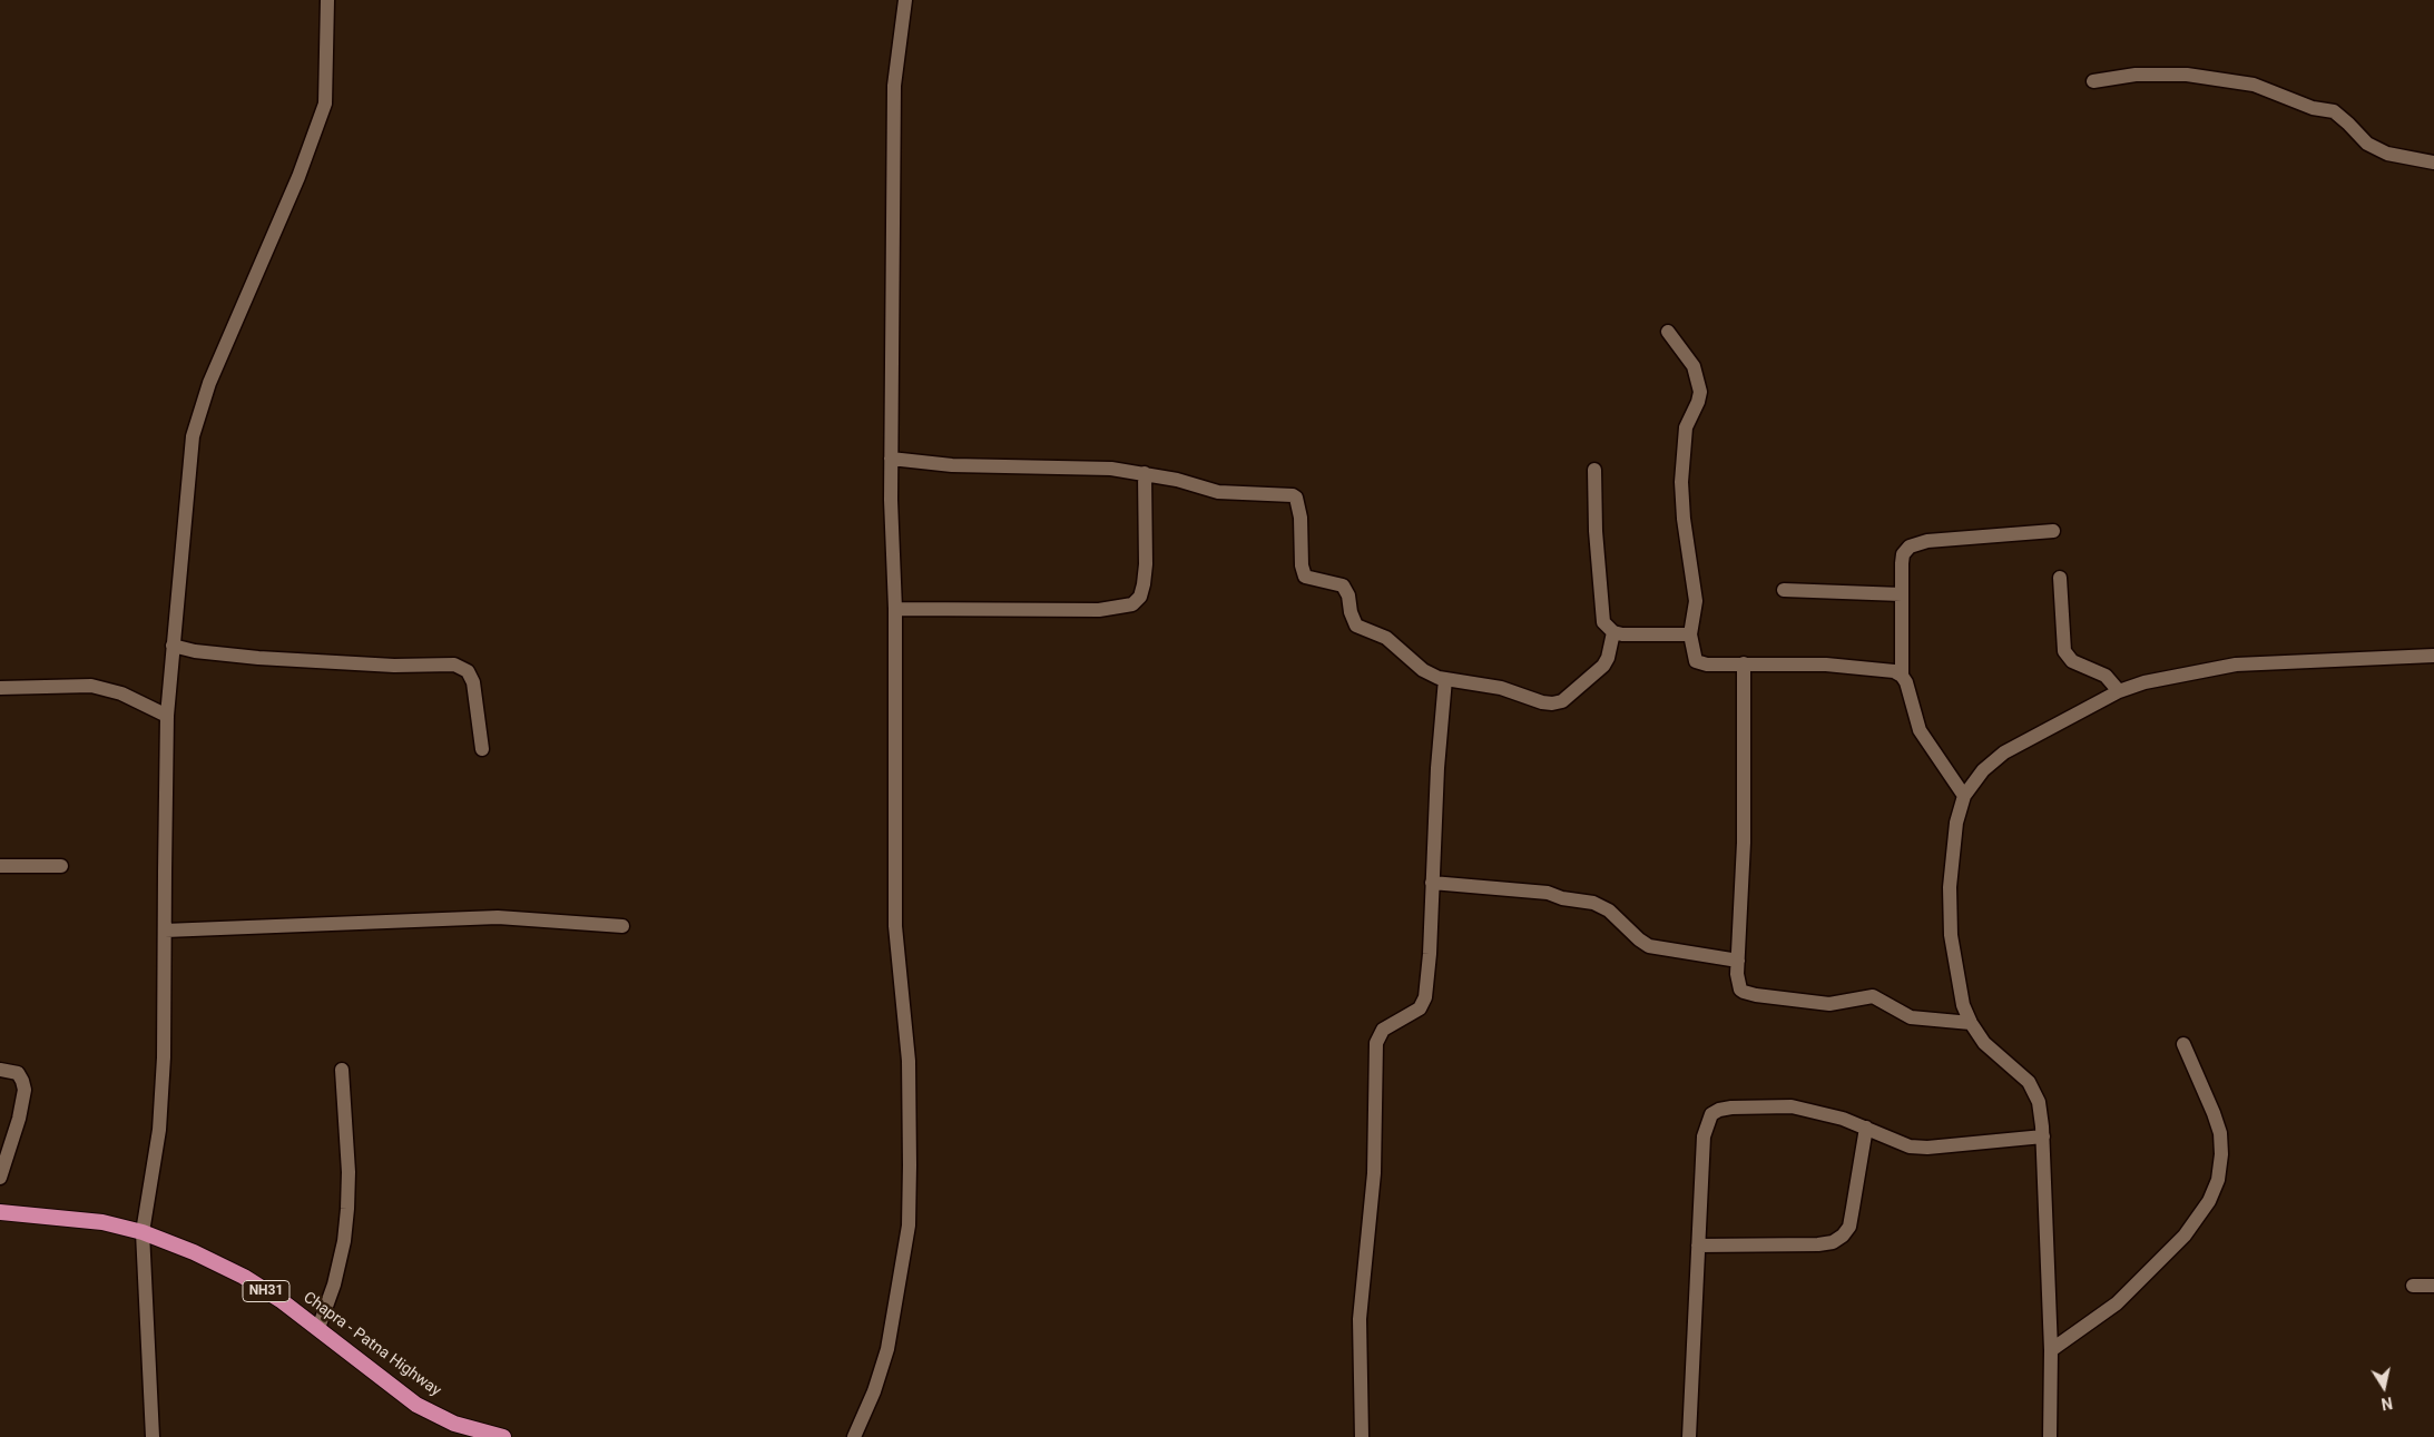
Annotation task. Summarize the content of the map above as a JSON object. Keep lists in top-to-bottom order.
{
  "streets": {
    "highway": ["NH31", "Chapra - Patna Highway"]
  },
  "north": "bottom"
}
